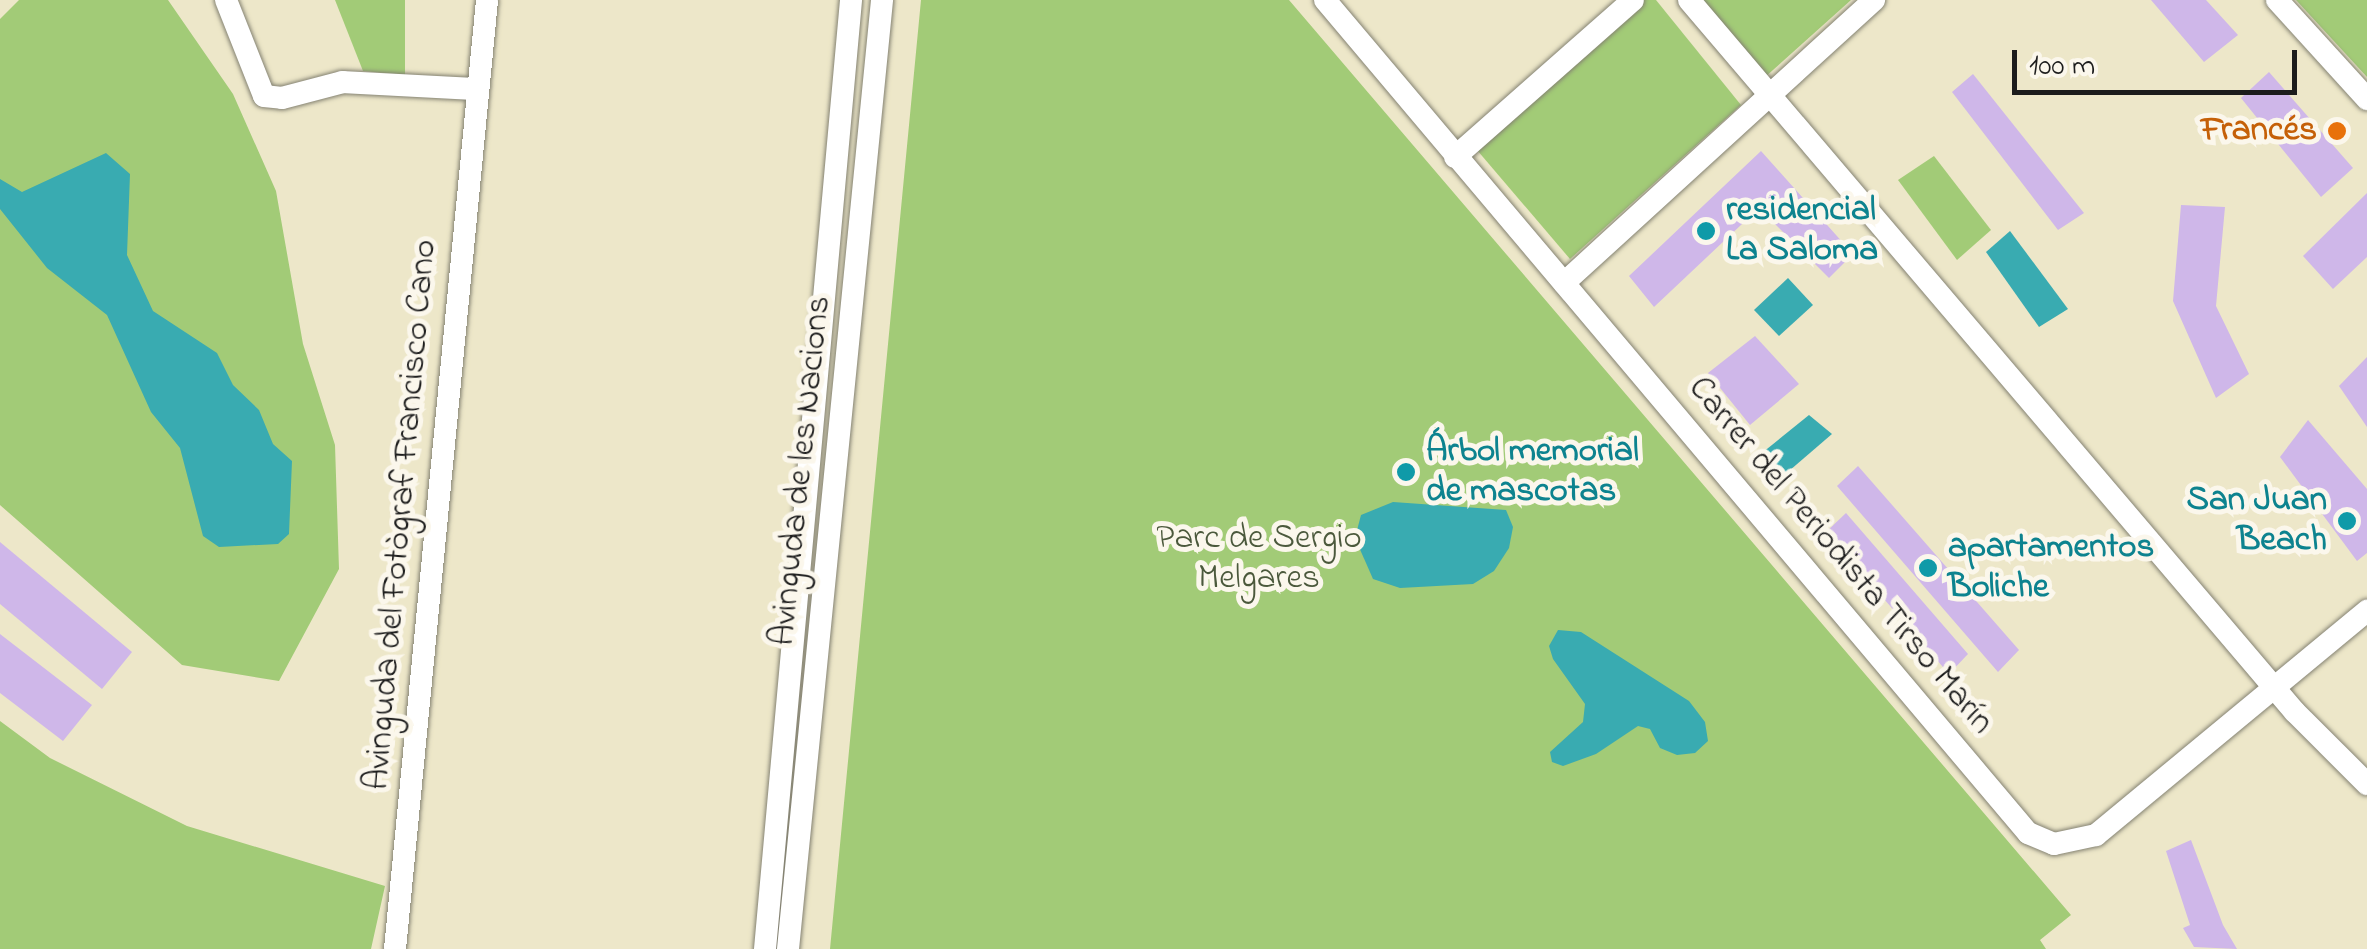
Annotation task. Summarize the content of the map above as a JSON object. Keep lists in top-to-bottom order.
{
  "streets": {
    "street": ["Avinguda de les Nacions", "Avinguda del Fotògraf Francisco Cano", "Carrer del Periodista Tirso Marín"]
  },
  "parks": ["Parc de Sergio Melgares"],
  "places": [
    "Francés",
    "residencial La Saloma",
    "Árbol memorial de mascotas",
    "San Juan Beach",
    "apartamentos Boliche"
  ],
  "scale_bar": "100 m"
}
